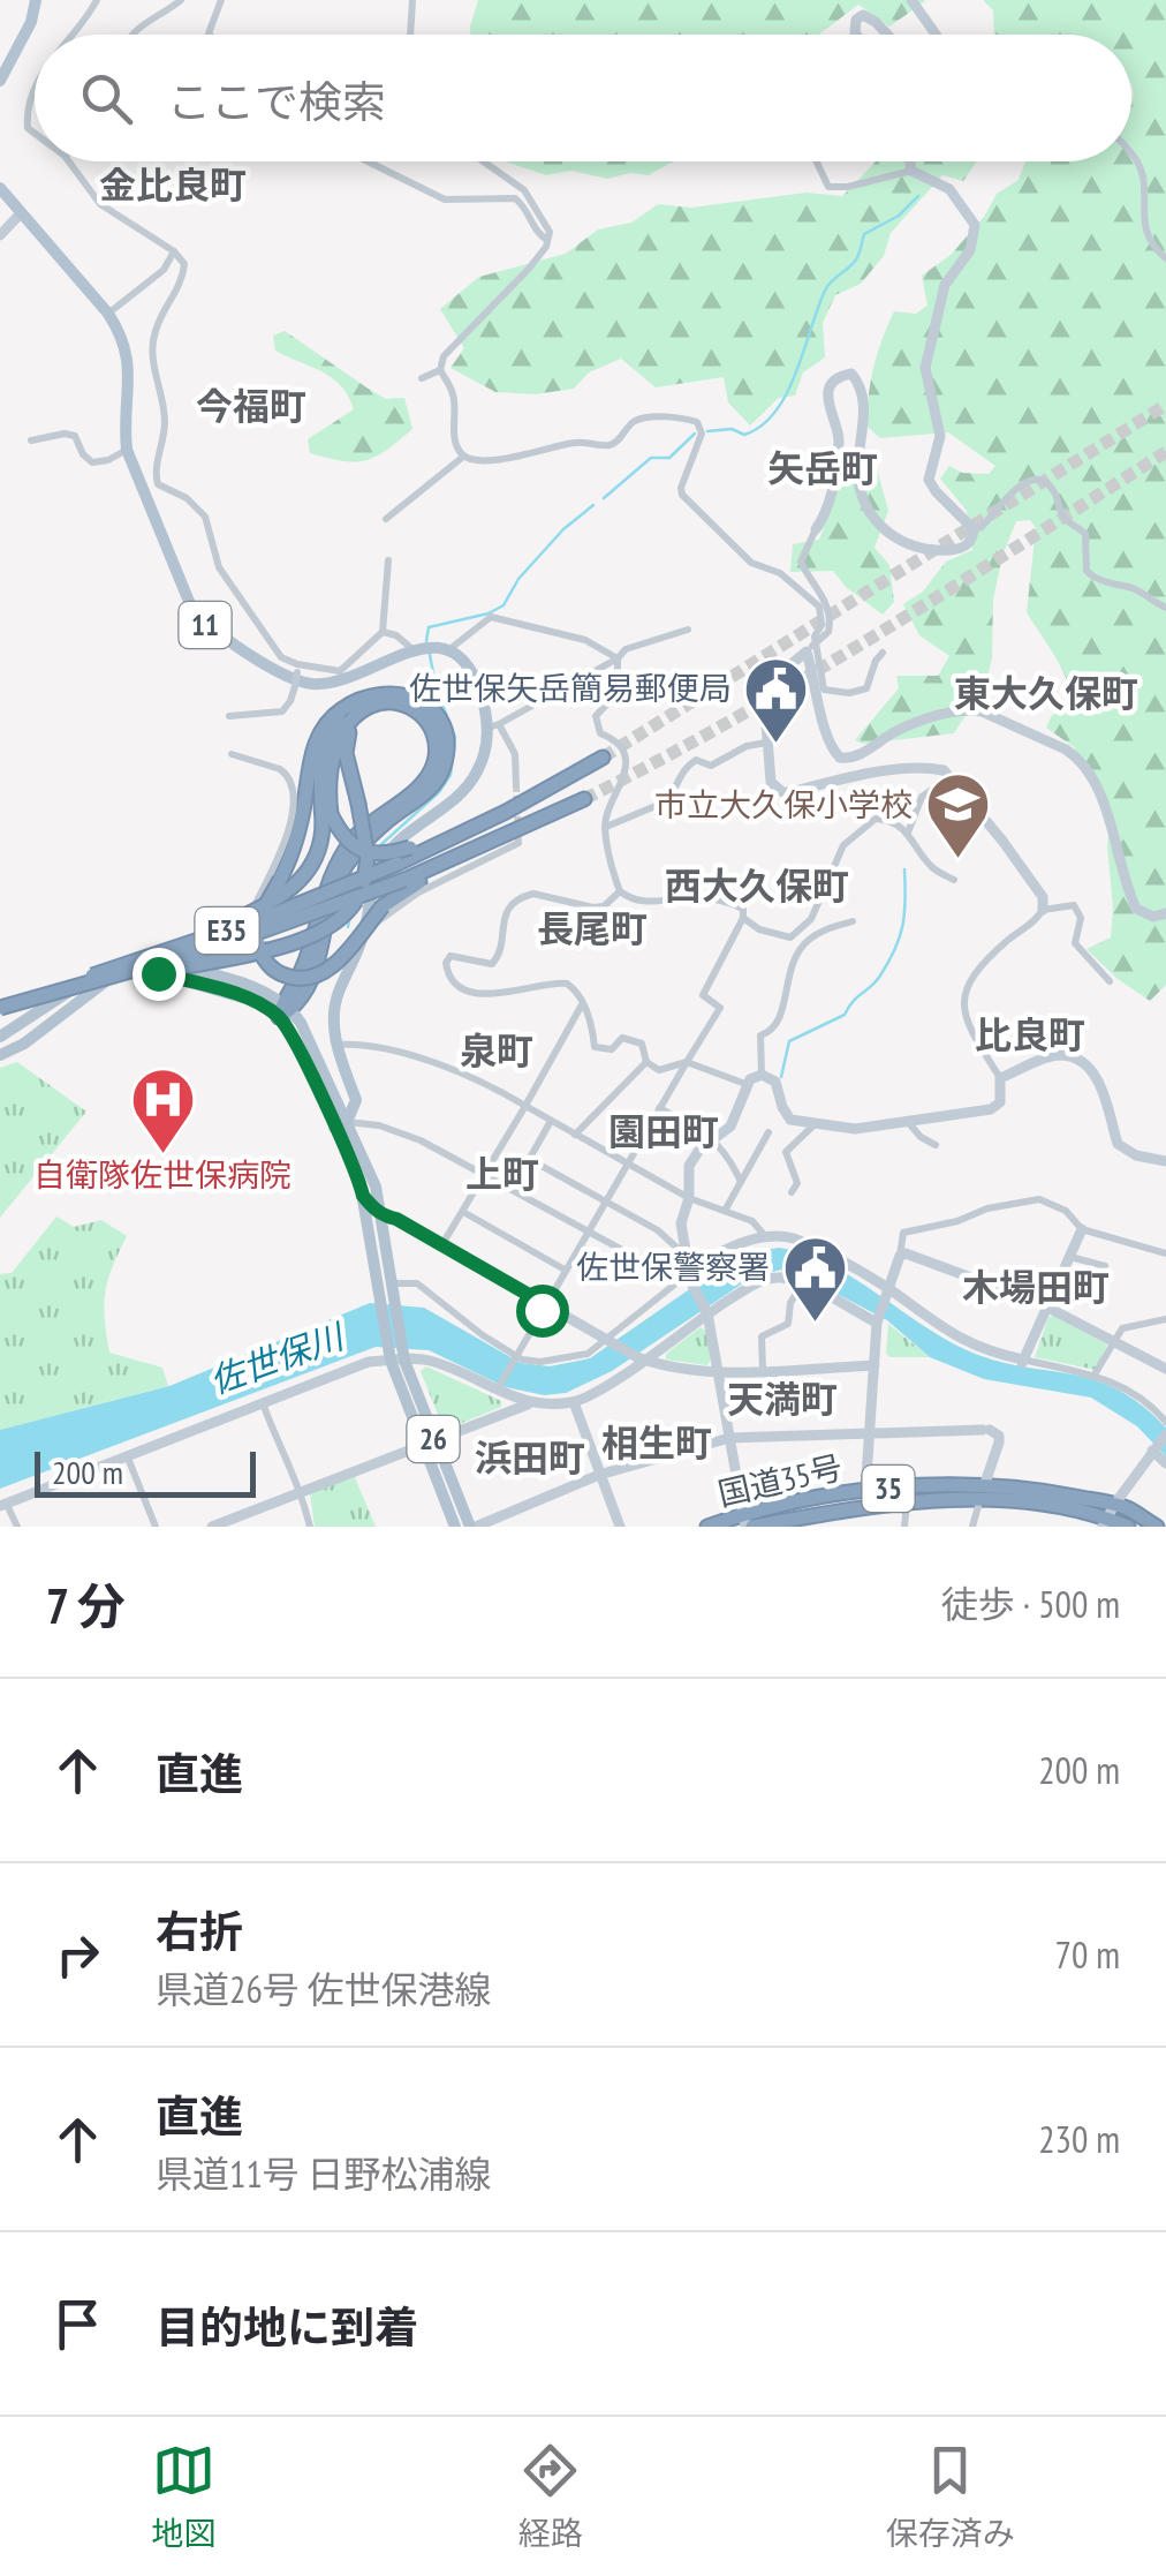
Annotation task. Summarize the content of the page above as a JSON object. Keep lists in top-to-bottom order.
{
  "streets": {
    "highway": ["E35", "国道35号", "35"],
    "main road": ["11", "26"]
  },
  "districts": [
    "金比良町",
    "今福町",
    "矢岳町",
    "東大久保町",
    "西大久保町",
    "長尾町",
    "比良町",
    "泉町",
    "園田町",
    "上町",
    "木場田町",
    "天満町",
    "相生町",
    "浜田町"
  ],
  "water": ["佐世保川"],
  "places": {
    "public building": ["佐世保矢岳簡易郵便局", "佐世保警察署"],
    "school or university": ["市立大久保小学校"],
    "hospital": ["自衛隊佐世保病院"]
  },
  "scale_bar": "200 m",
  "page": {
    "search": "ここで検索",
    "scale": "200 m",
    "heading": ["7 分", "徒歩 · 500 m"],
    "list": [
      ["直進", "200 m"],
      ["右折", "県道26号 佐世保港線", "70 m"],
      ["直進", "県道11号 日野松浦線", "230 m"],
      "目的地に到着"
    ],
    "nav": ["地図", "経路", "保存済み"]
  }
}
